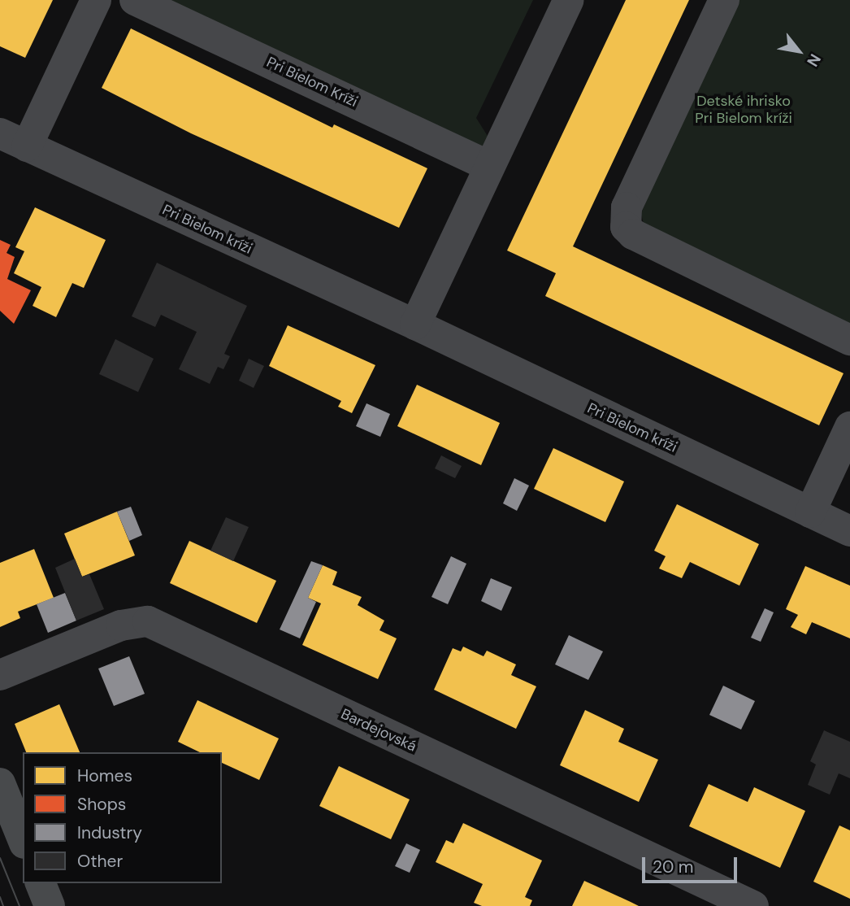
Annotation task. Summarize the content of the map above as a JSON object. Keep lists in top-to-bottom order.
{
  "streets": {
    "street": ["Pri Bielom Kríži", "Pri Bielom kríži", "Bardejovská"]
  },
  "parks": ["Detské ihrisko Pri Bielom kríži"],
  "legend": [
    "Homes",
    "Shops",
    "Industry",
    "Other"
  ],
  "scale_bar": "20 m",
  "north": "bottom right"
}
